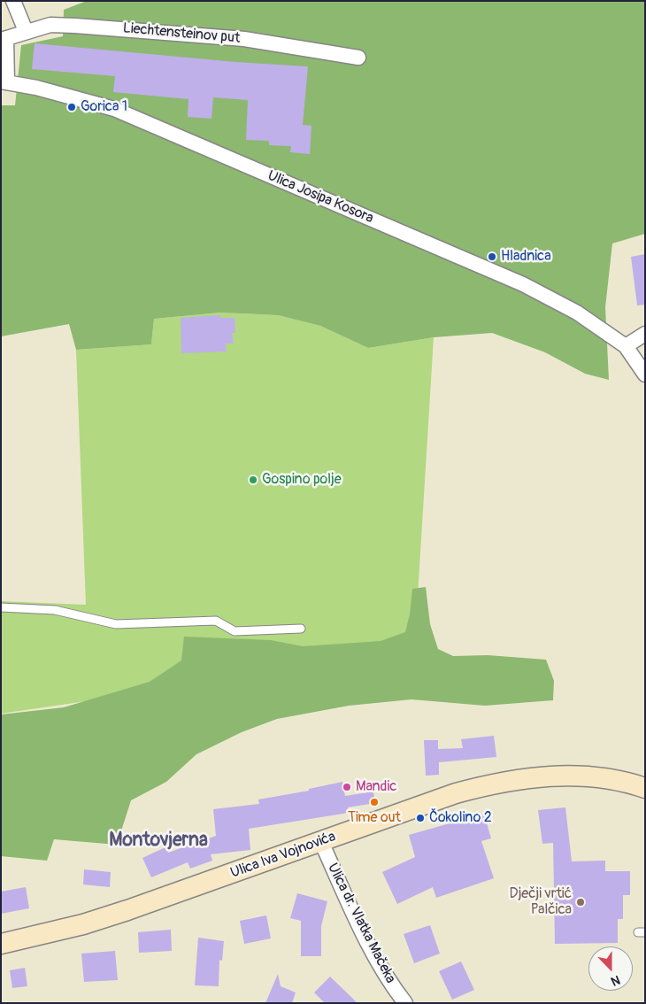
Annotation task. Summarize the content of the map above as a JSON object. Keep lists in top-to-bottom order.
{
  "streets": {
    "main road": ["Ulica Iva Vojnovića"],
    "street": ["Liechtensteinov put", "Ulica Josipa Kosora", "Ulica dr. Vlatka Mačeka"]
  },
  "crossings": [
    ["Liechtensteinov put", "Ulica Josipa Kosora"],
    ["Ulica Iva Vojnovića", "Ulica dr. Vlatka Mačeka"]
  ],
  "districts": ["Montovjerna"],
  "places": [
    "Gorica 1",
    "Hladnica",
    "Gospino polje",
    "Mandic",
    "Time out",
    "Čokolino 2",
    "Dječji vrtić Palčica"
  ],
  "north": "bottom"
}
